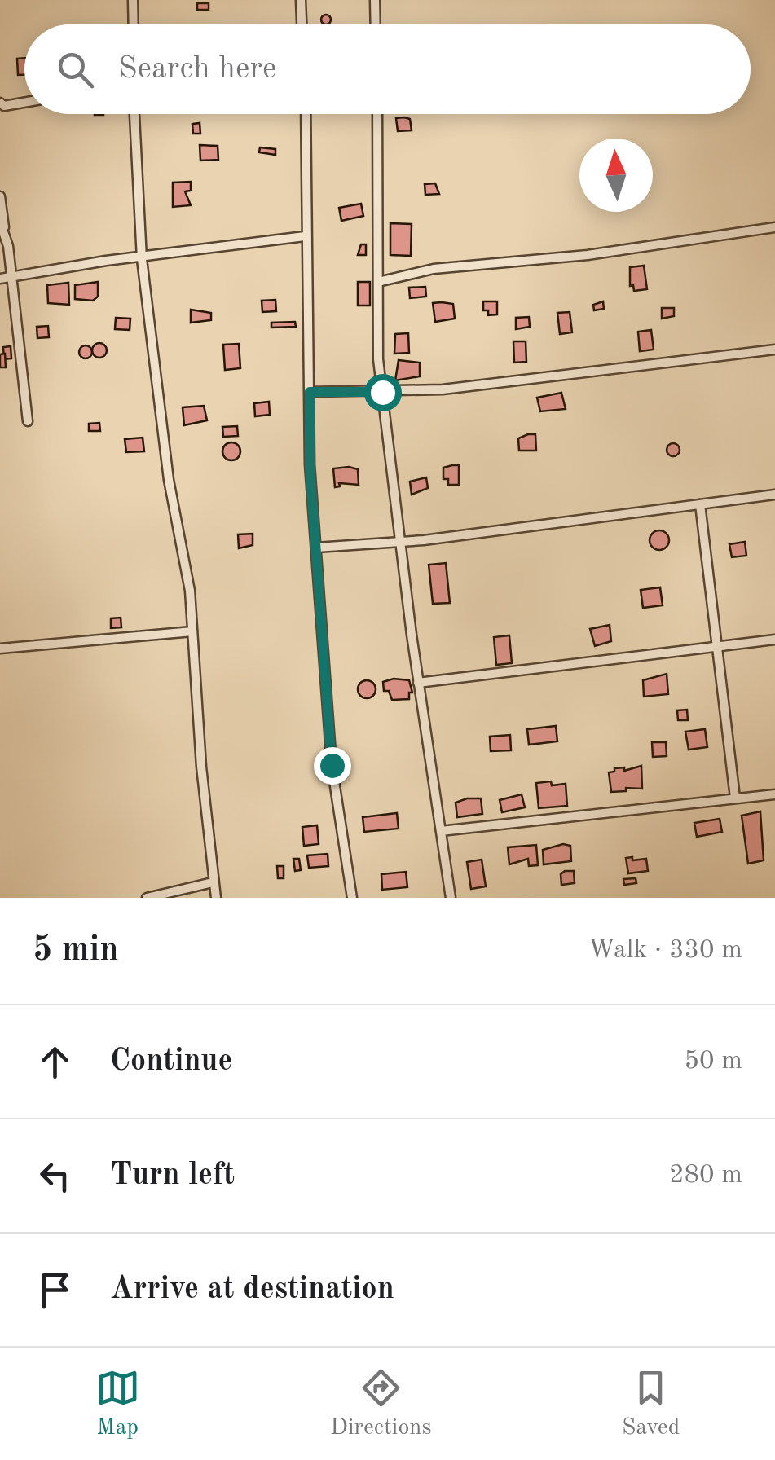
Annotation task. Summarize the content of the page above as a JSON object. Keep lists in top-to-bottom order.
{
  "north": "top",
  "page": {
    "search": "Search here",
    "heading": ["5 min", "Walk · 330 m"],
    "list": [
      ["Continue", "50 m"],
      ["Turn left", "280 m"],
      "Arrive at destination"
    ],
    "nav": ["Map", "Directions", "Saved"]
  }
}
